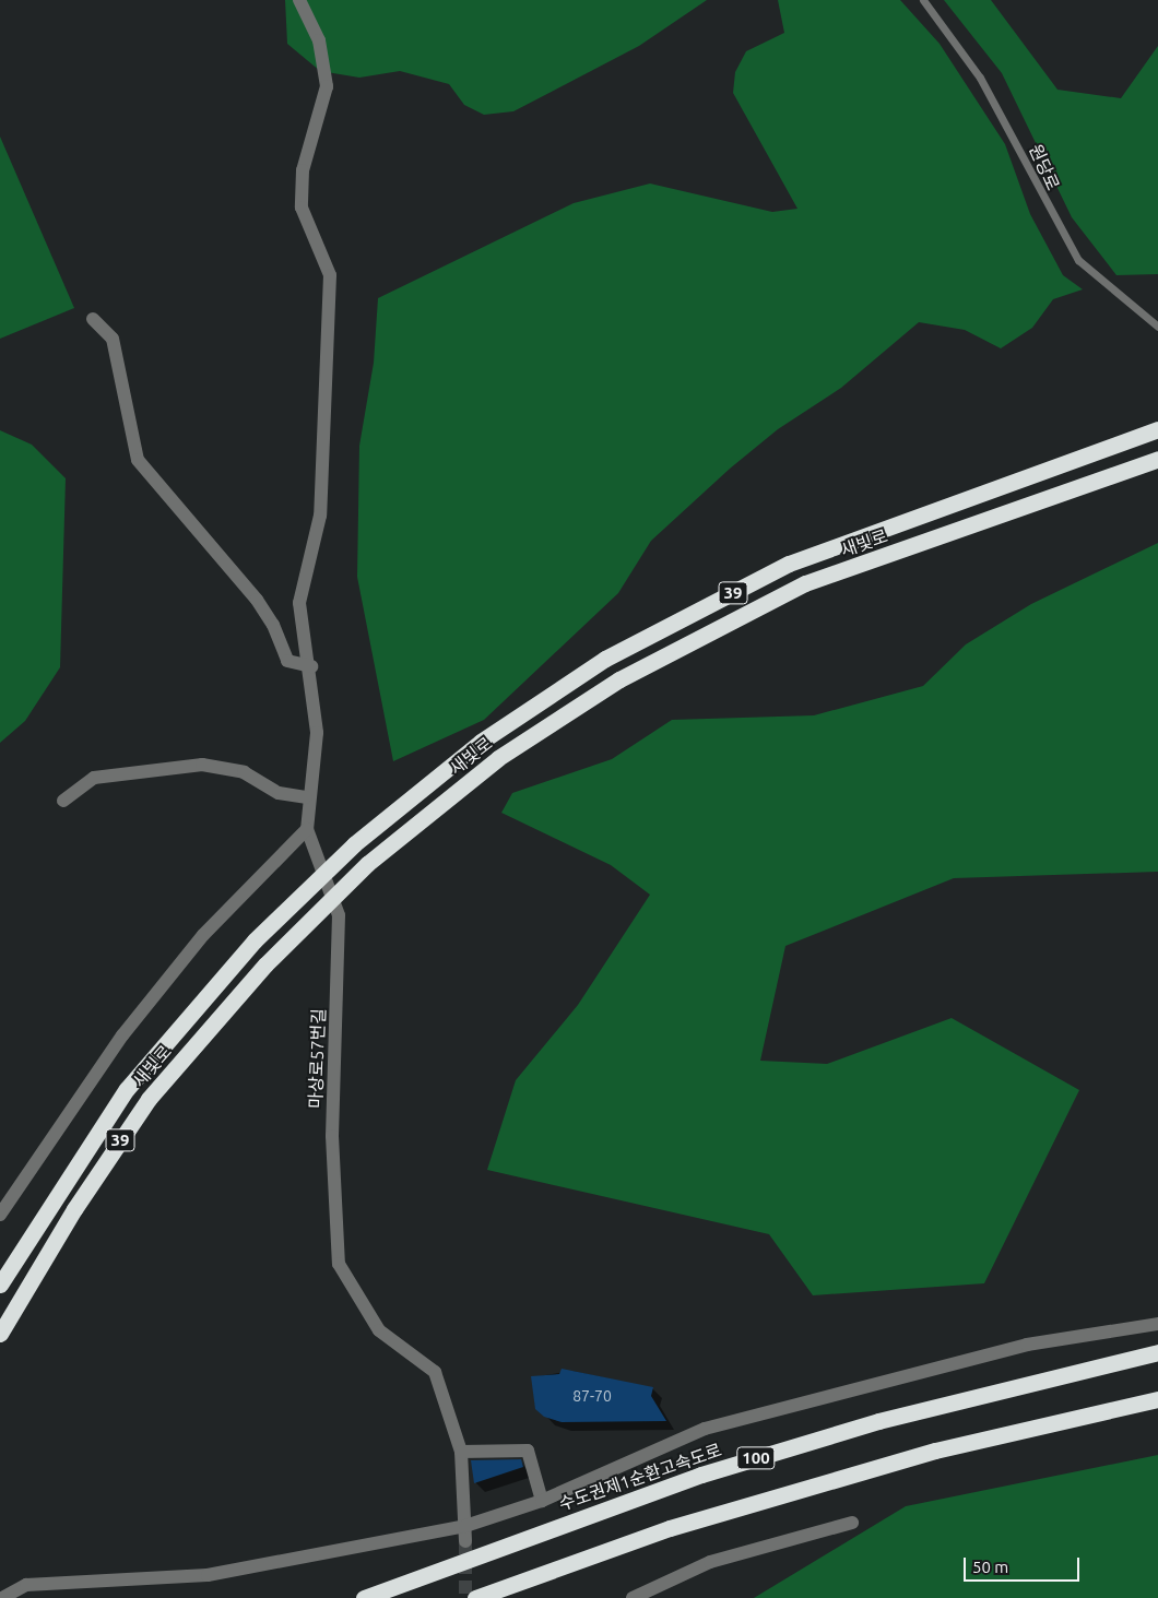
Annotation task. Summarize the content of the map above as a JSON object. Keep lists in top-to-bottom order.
{
  "streets": {
    "highway": [
      "새빛로",
      "39",
      "100",
      "수도권제1순환고속도로"
    ],
    "street": ["마상로57번길"],
    "lane": ["원당로"]
  },
  "house_numbers": ["87-70"],
  "scale_bar": "50 m"
}
